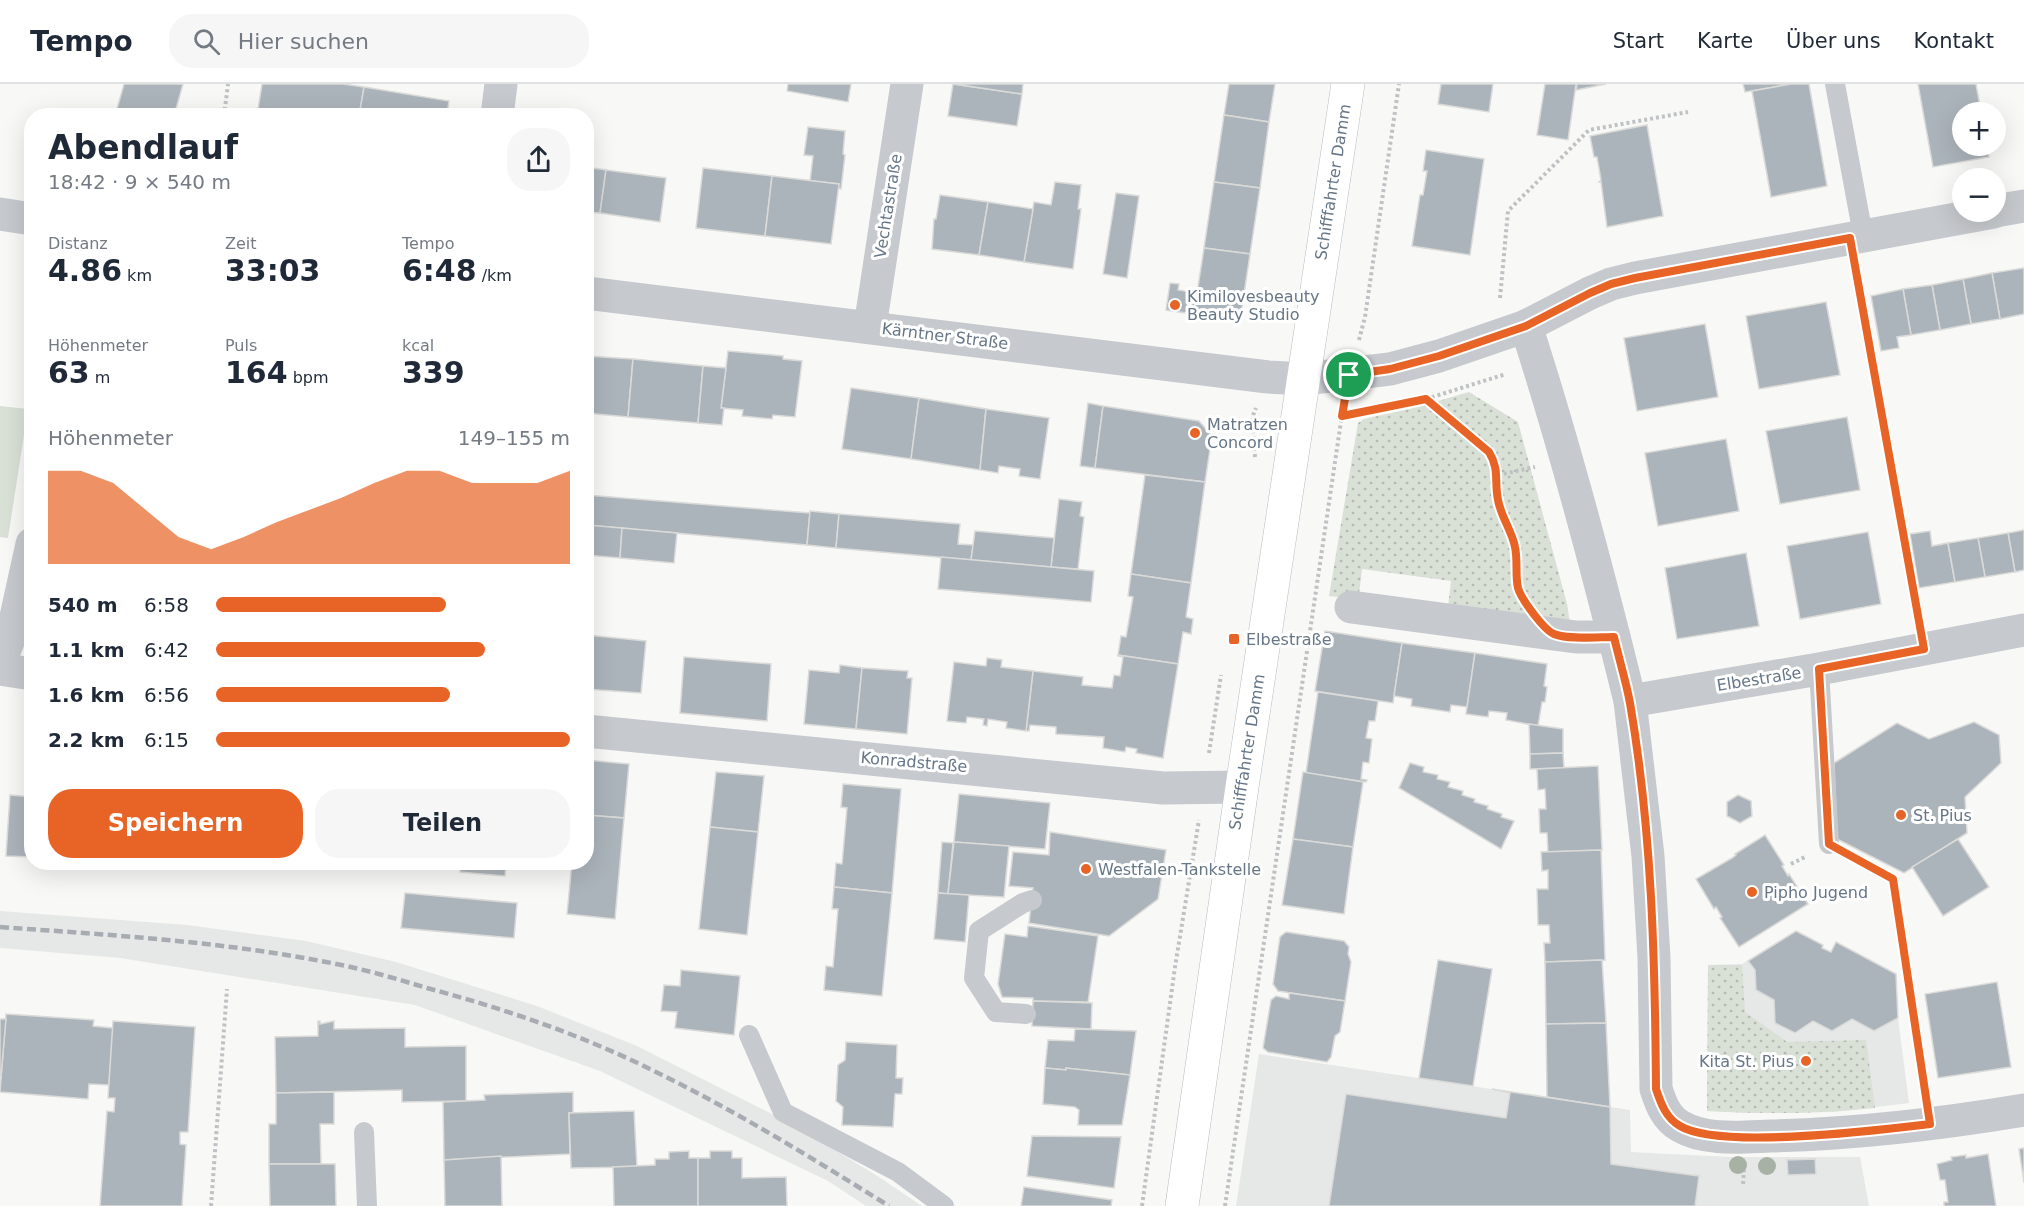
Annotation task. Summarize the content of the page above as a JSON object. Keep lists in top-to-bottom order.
{
  "streets": {
    "main road": ["Schifffahrter Damm"],
    "street": [
      "Vechtastraße",
      "Kärntner Straße",
      "Elbestraße",
      "Konradstraße"
    ]
  },
  "crossings": [
    ["Schifffahrter Damm", "Kärntner Straße"],
    ["Schifffahrter Damm", "Konradstraße"],
    ["Vechtastraße", "Kärntner Straße"]
  ],
  "places": {
    "other": [
      "Kimilovesbeauty Beauty Studio",
      "Matratzen Concord",
      "St. Pius",
      "Westfalen-Tankstelle",
      "Pipho Jugend",
      "Kita St. Pius"
    ],
    "transit": ["Elbestraße"]
  },
  "page": {
    "header": "Tempo",
    "search": "Hier suchen",
    "nav": [
      "Start",
      "Karte",
      "Über uns",
      "Kontakt"
    ],
    "map_buttons": ["+", "−"],
    "heading": ["Abendlauf", "18:42 · 9 × 540 m"],
    "stats": [
      ["Distanz", "4.86 km"],
      ["Zeit", "33:03"],
      ["Tempo", "6:48 /km"],
      ["Höhenmeter", "63 m"],
      ["Puls", "164 bpm"],
      ["kcal", "339"]
    ],
    "chart": ["Höhenmeter", "149–155 m"],
    "list": [
      {
        "name": "540 m",
        "note": "6:58"
      },
      {
        "name": "1.1 km",
        "note": "6:42"
      },
      {
        "name": "1.6 km",
        "note": "6:56"
      },
      {
        "name": "2.2 km",
        "note": "6:15"
      }
    ],
    "buttons": ["Speichern", "Teilen"]
  }
}
